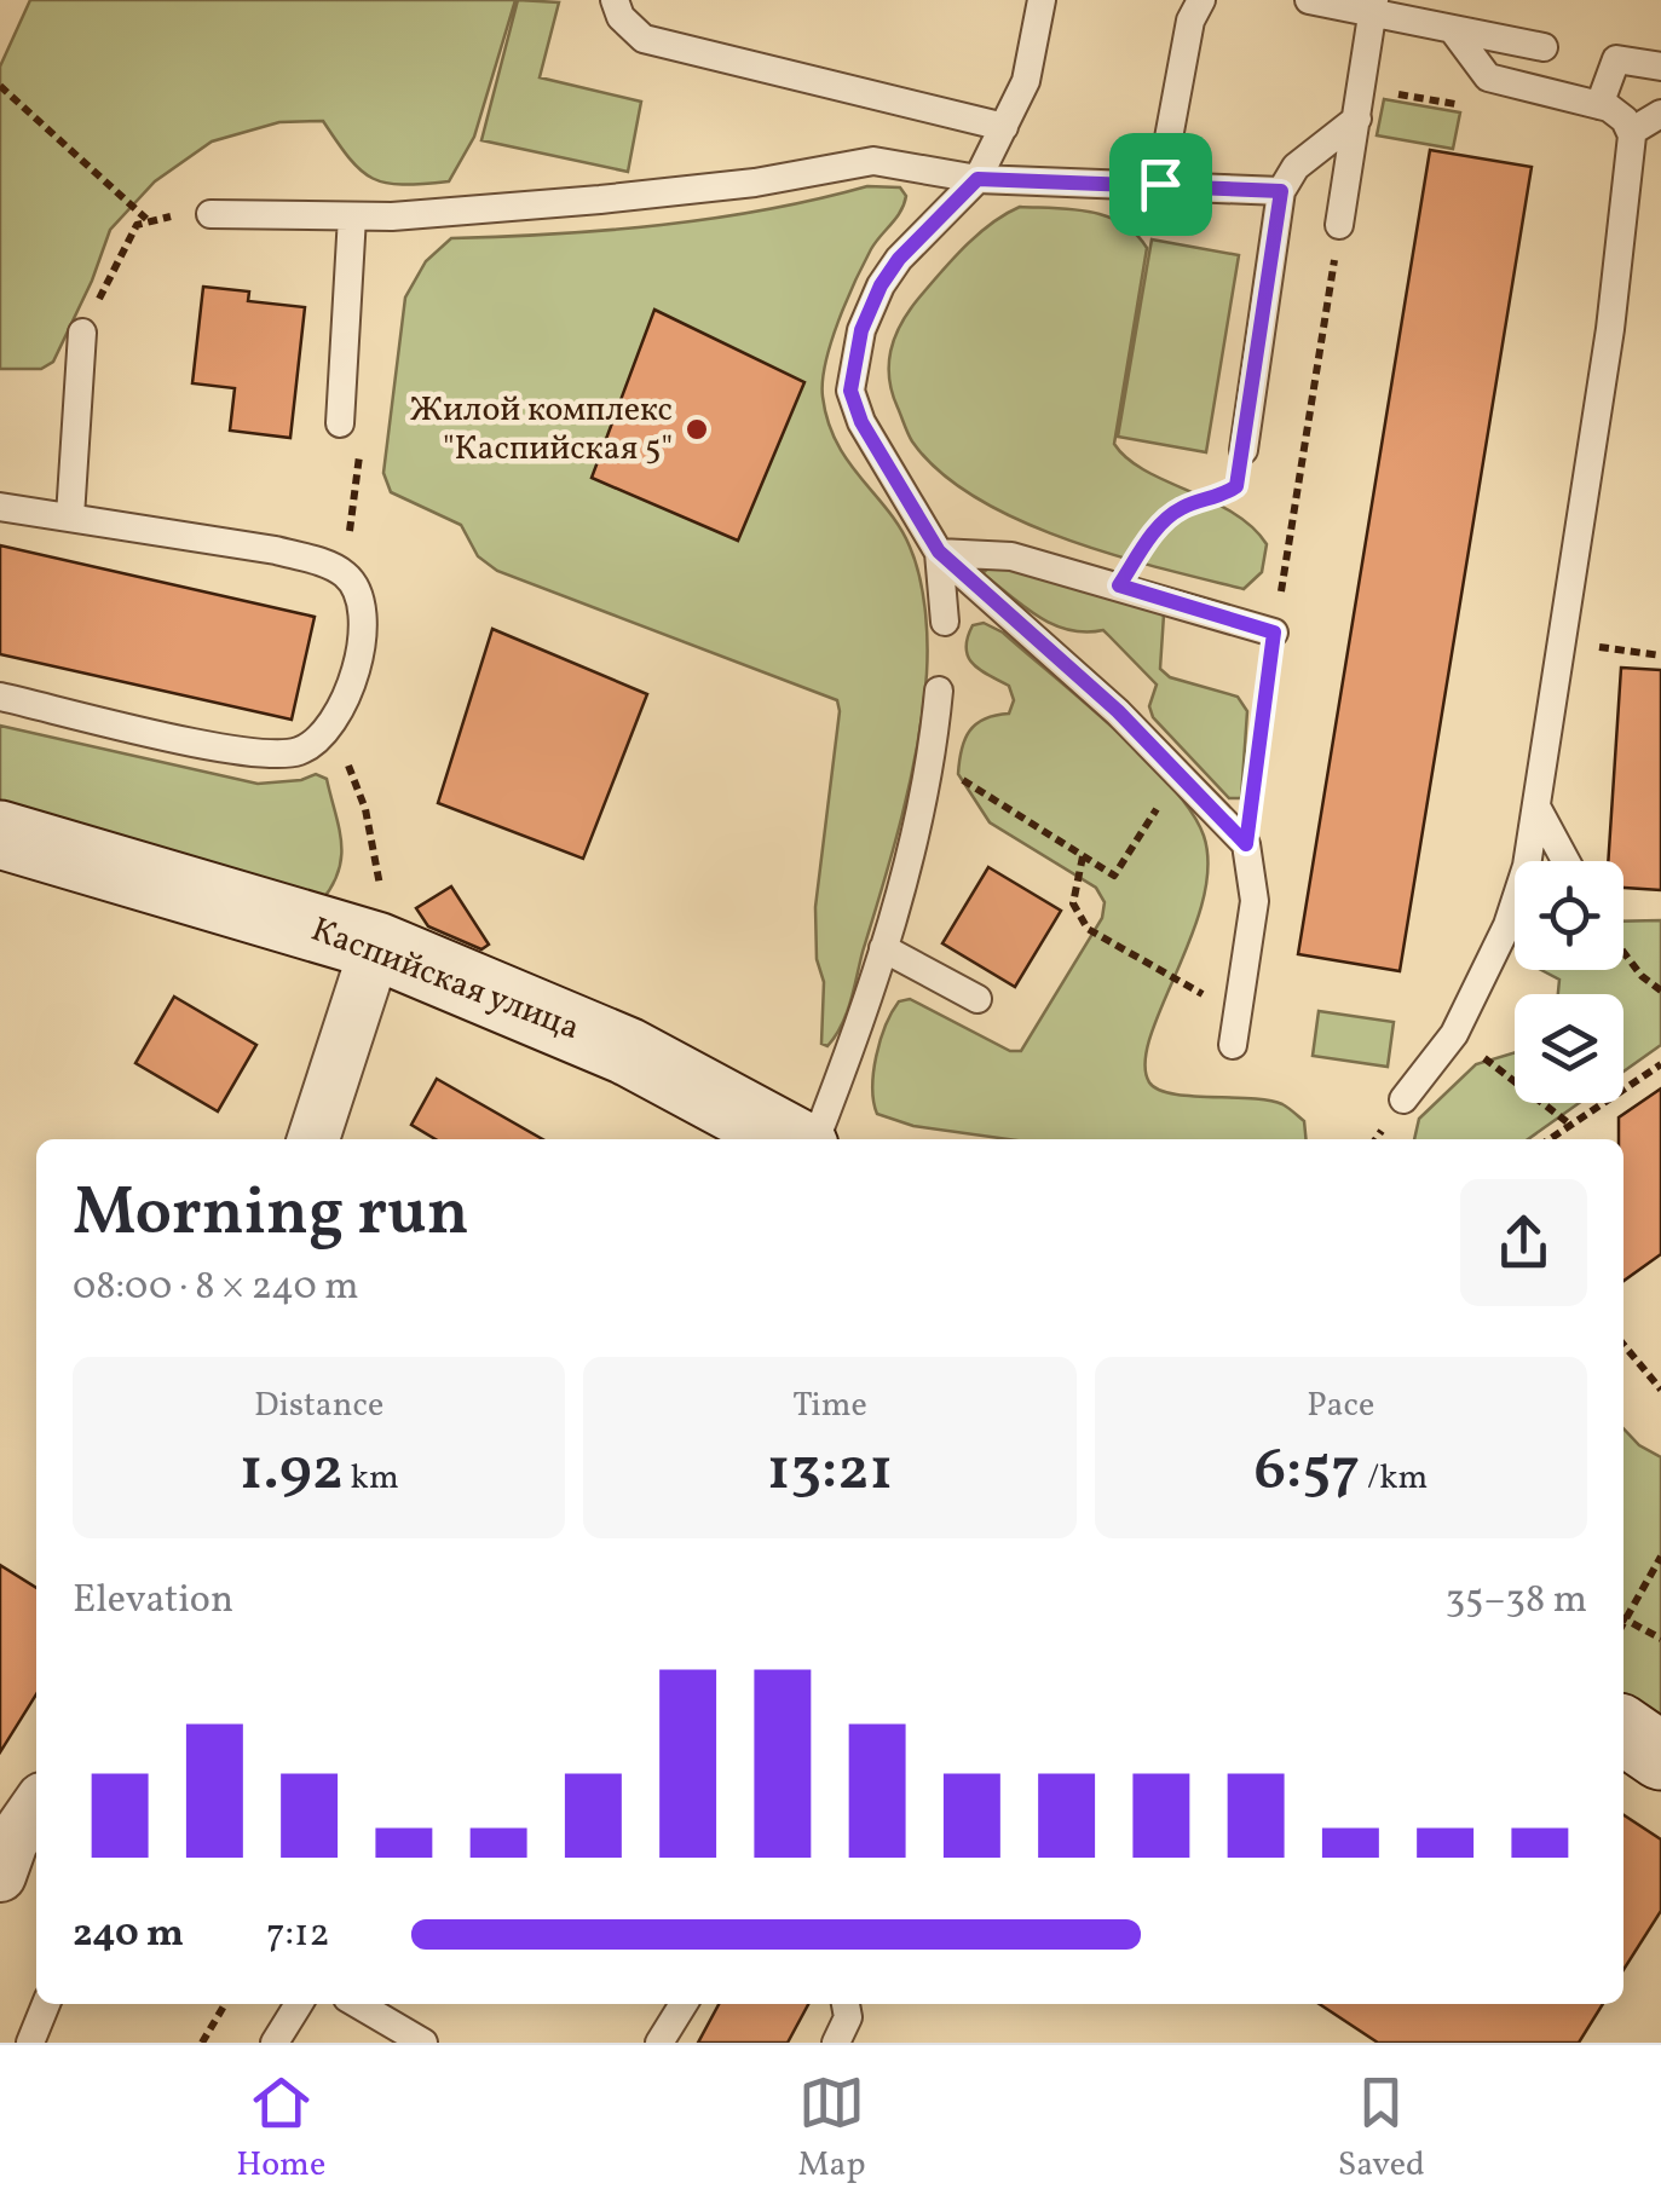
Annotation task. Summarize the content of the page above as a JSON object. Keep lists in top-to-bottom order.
{
  "streets": {
    "street": ["Каспийская улица"]
  },
  "places": ["Жилой комплекс \"Каспийская 5\""],
  "page": {
    "heading": ["Morning run", "08:00 · 8 × 240 m"],
    "stats": [
      ["Distance", "1.92 km"],
      ["Time", "13:21"],
      ["Pace", "6:57 /km"]
    ],
    "chart": ["Elevation", "35–38 m"],
    "list": [
      {
        "name": "240 m",
        "note": "7:12"
      }
    ],
    "tabs": ["Home", "Map", "Saved"]
  }
}
